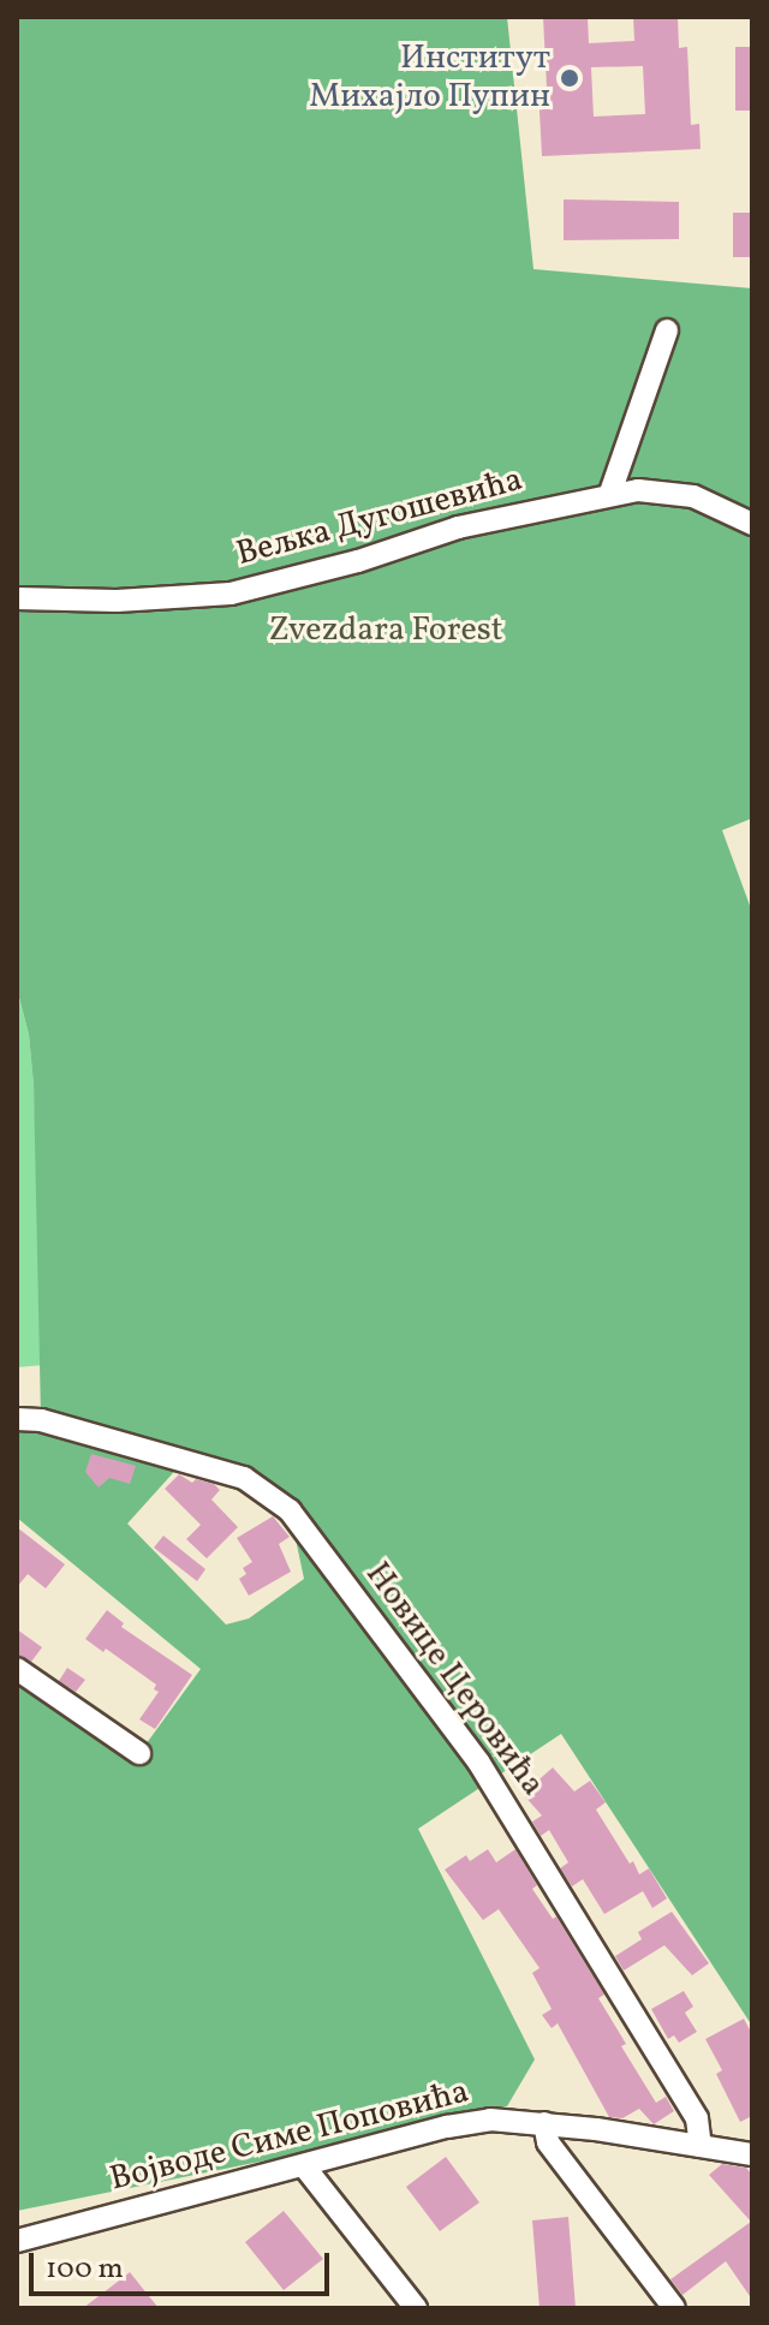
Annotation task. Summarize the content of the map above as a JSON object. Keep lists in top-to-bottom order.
{
  "streets": {
    "street": ["Вељка Дугошевића", "Новице Церовића", "Војводе Симе Поповића"]
  },
  "crossings": [
    ["Новице Церовића", "Војводе Симе Поповића"]
  ],
  "parks": ["Zvezdara Forest"],
  "places": ["Институт Михајло Пупин"],
  "scale_bar": "100 m"
}
